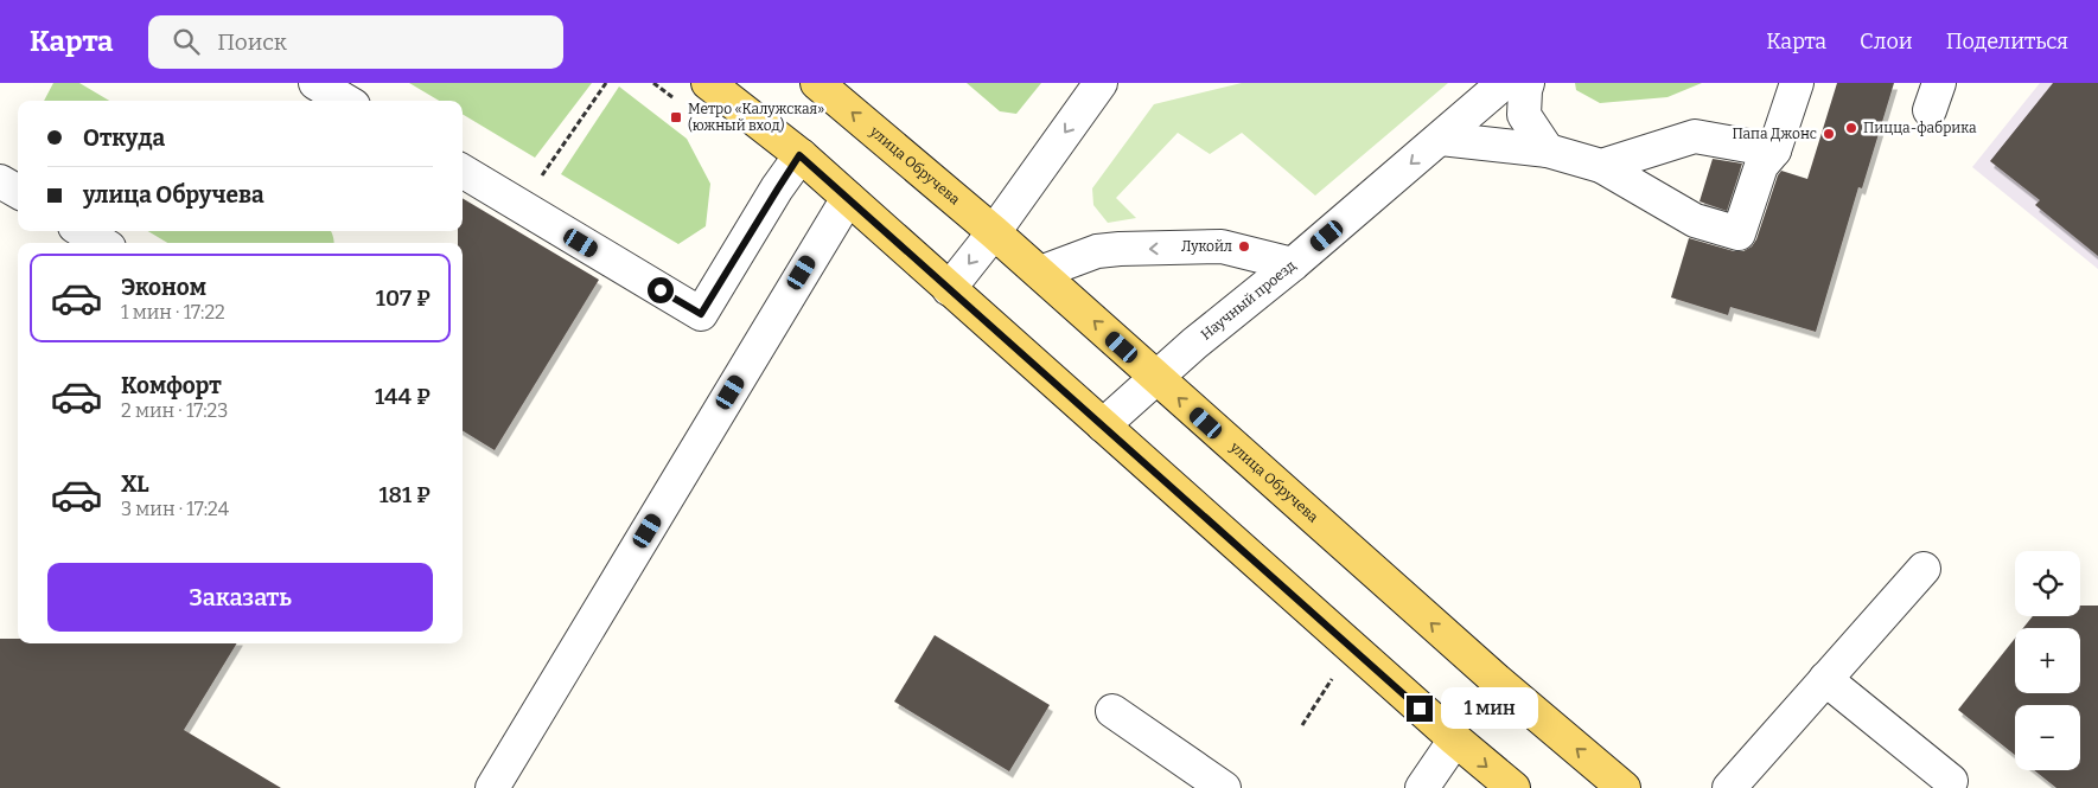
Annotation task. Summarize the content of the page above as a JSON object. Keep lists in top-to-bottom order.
{
  "streets": {
    "main road": ["улица Обручева"],
    "street": ["Научный проезд"]
  },
  "crossings": [
    ["улица Обручева", "Научный проезд"]
  ],
  "one_way": ["Научный проезд"],
  "places": {
    "transit": ["Метро «Калужская» (южный вход)"],
    "other": ["Пицца-фабрика", "Папа Джонс", "Лукойл"]
  },
  "page": {
    "header": "Карта",
    "search": "Поиск",
    "nav": ["Карта", "Слои", "Поделиться"],
    "banner": ["Откуда", "улица Обручева"],
    "list": [
      {
        "name": "Эконом",
        "note": "1 мин · 17:22",
        "value": "107 ₽"
      },
      {
        "name": "Комфорт",
        "note": "2 мин · 17:23",
        "value": "144 ₽"
      },
      {
        "name": "XL",
        "note": "3 мин · 17:24",
        "value": "181 ₽"
      }
    ],
    "map_buttons": ["+", "−"],
    "buttons": "Заказать",
    "bubble": "1 мин"
  }
}
